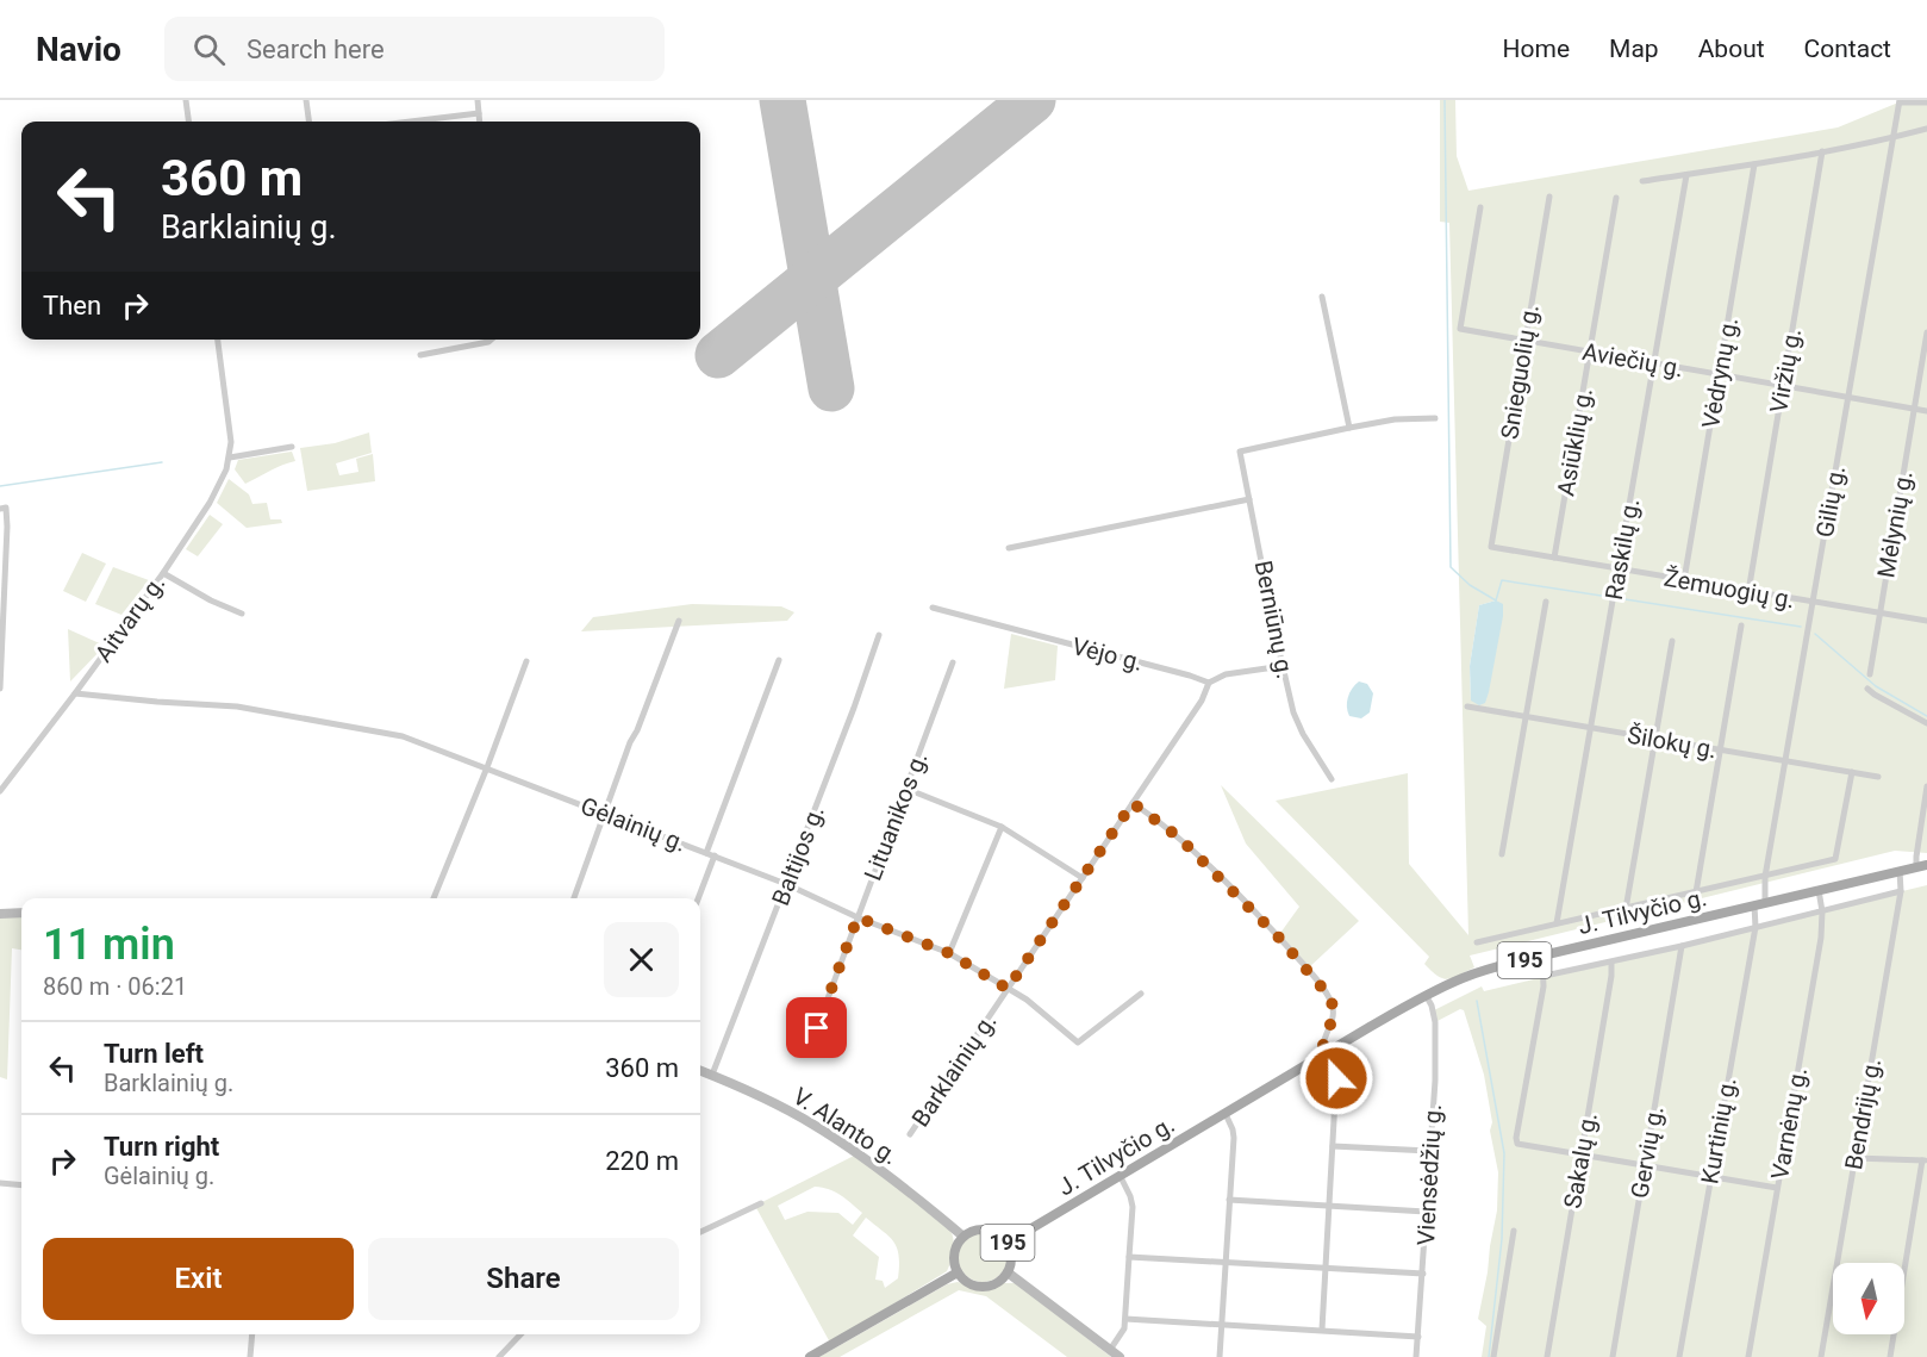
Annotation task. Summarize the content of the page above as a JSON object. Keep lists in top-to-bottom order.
{
  "streets": {
    "main road": ["J. Tilvyčio g.", "195", "V. Alanto g."],
    "street": [
      "Aviečių g.",
      "Viržių g.",
      "Snieguolių g.",
      "Vėdrynų g.",
      "Asiūklių g.",
      "Gilių g.",
      "Mėlynių g.",
      "Raskilų g.",
      "Žemuogių g.",
      "Aitvarų g.",
      "Berniūnų g.",
      "Vėjo g.",
      "Šilokų g.",
      "Lituanikos g.",
      "Gėlainių g.",
      "Baltijos g.",
      "Barklainių g.",
      "Bendrijų g.",
      "Varnėnų g.",
      "Kurtinių g.",
      "Gervių g.",
      "Sakalų g.",
      "Viensėdžių g."
    ]
  },
  "crossings": [
    ["Aviečių g.", "Viržių g."],
    ["Aviečių g.", "Snieguolių g."],
    ["Aviečių g.", "Vėdrynų g."],
    ["Aviečių g.", "Asiūklių g."],
    ["Aviečių g.", "Gilių g."],
    ["Aviečių g.", "Mėlynių g."],
    ["Aviečių g.", "Raskilų g."],
    ["Viržių g.", "Žemuogių g."],
    ["Snieguolių g.", "Žemuogių g."],
    ["Vėdrynų g.", "Žemuogių g."],
    ["Asiūklių g.", "Žemuogių g."],
    ["Gilių g.", "Žemuogių g."],
    ["Gilių g.", "Šilokų g."],
    ["Gilių g.", "J. Tilvyčio g."],
    ["Mėlynių g.", "Žemuogių g."],
    ["Raskilų g.", "Žemuogių g."],
    ["Raskilų g.", "Šilokų g."],
    ["Aitvarų g.", "Gėlainių g."],
    ["Vėjo g.", "Barklainių g."],
    ["Lituanikos g.", "Gėlainių g."],
    ["Gėlainių g.", "Baltijos g."],
    ["Gėlainių g.", "Barklainių g."],
    ["Baltijos g.", "V. Alanto g."],
    ["J. Tilvyčio g.", "195"],
    ["J. Tilvyčio g.", "Bendrijų g."],
    ["J. Tilvyčio g.", "Varnėnų g."],
    ["J. Tilvyčio g.", "V. Alanto g."],
    ["J. Tilvyčio g.", "Kurtinių g."],
    ["J. Tilvyčio g.", "Viensėdžių g."],
    ["195", "V. Alanto g."]
  ],
  "north": "bottom",
  "page": {
    "header": "Navio",
    "search": "Search here",
    "nav": [
      "Home",
      "Map",
      "About",
      "Contact"
    ],
    "turn": ["360 m", "Barklainių g."],
    "then": "Then",
    "heading": ["11 min", "860 m · 06:21"],
    "list": [
      {
        "name": "Turn left",
        "note": "Barklainių g.",
        "value": "360 m"
      },
      {
        "name": "Turn right",
        "note": "Gėlainių g.",
        "value": "220 m"
      }
    ],
    "buttons": ["Exit", "Share"]
  }
}
